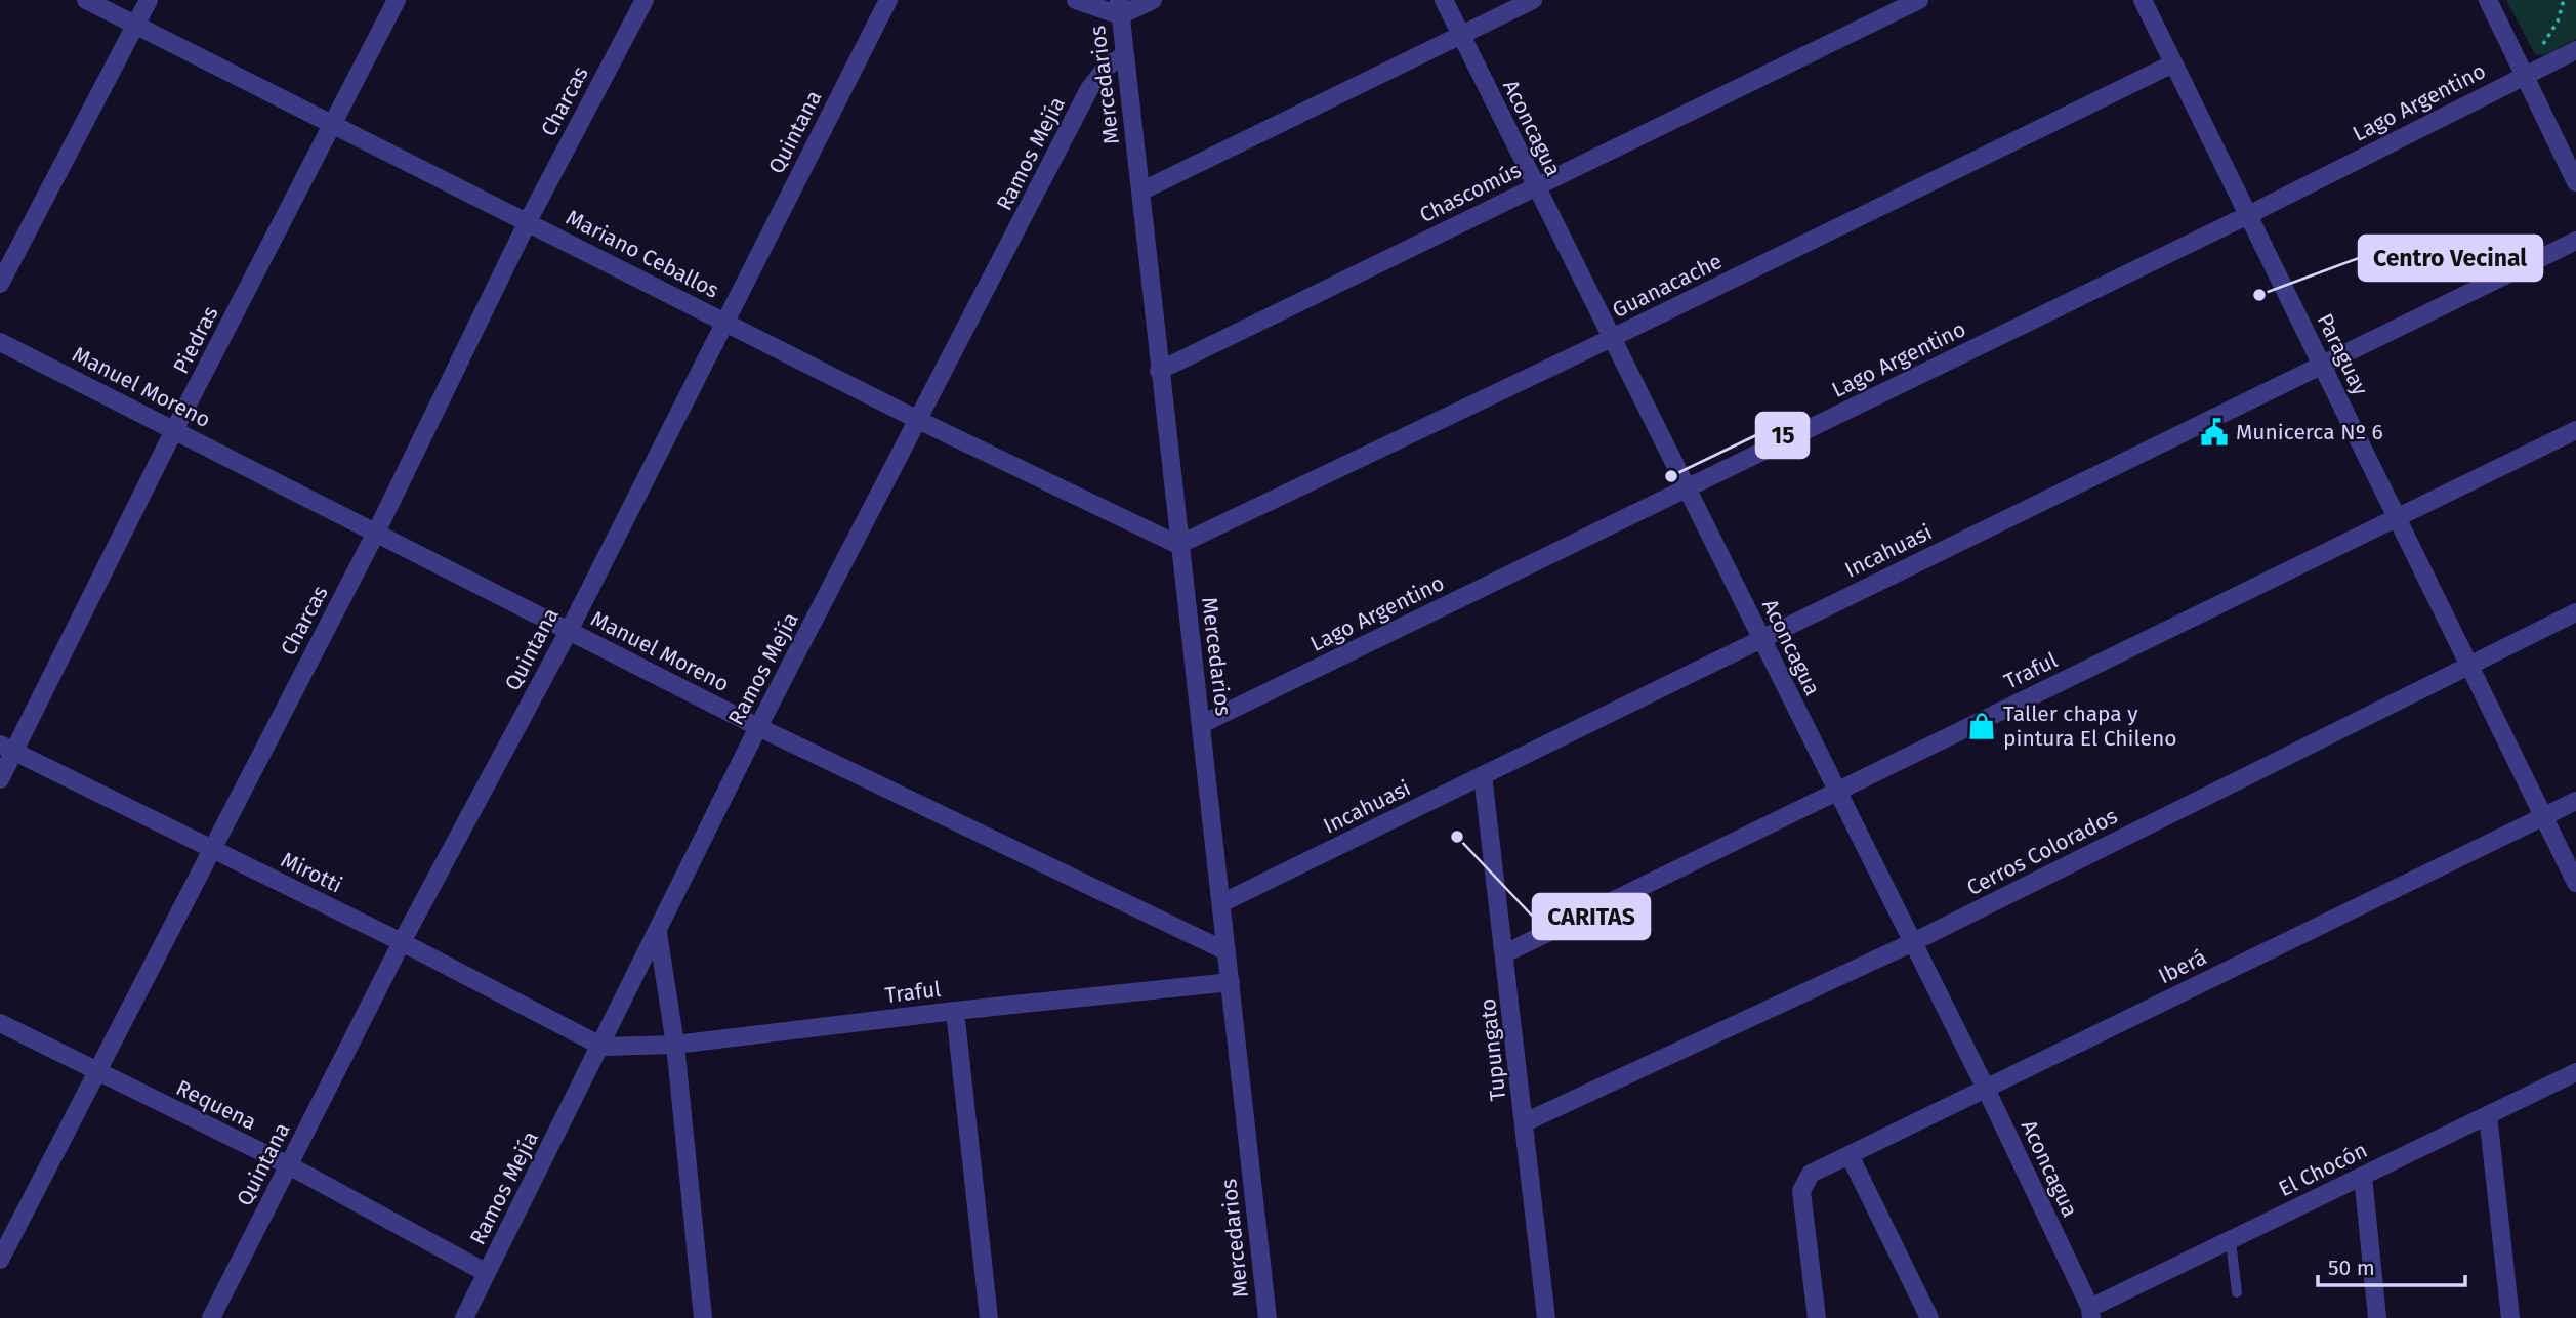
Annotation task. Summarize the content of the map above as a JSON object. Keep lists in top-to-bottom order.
{
  "streets": {
    "street": [
      "Mercedarios",
      "Charcas",
      "Lago Argentino",
      "Aconcagua",
      "Quintana",
      "Ramos Mejía",
      "Chascomús",
      "Mariano Ceballos",
      "Guanacache",
      "Piedras",
      "Paraguay",
      "Manuel Moreno",
      "Incahuasi",
      "Traful",
      "Cerros Colorados",
      "Mirotti",
      "Iberá",
      "Tupungato",
      "Requena",
      "El Chocón"
    ]
  },
  "crossings": [
    ["Mercedarios", "Lago Argentino"],
    ["Mercedarios", "Ramos Mejía"],
    ["Mercedarios", "Chascomús"],
    ["Mercedarios", "Mariano Ceballos"],
    ["Mercedarios", "Guanacache"],
    ["Mercedarios", "Manuel Moreno"],
    ["Mercedarios", "Incahuasi"],
    ["Mercedarios", "Traful"],
    ["Charcas", "Mariano Ceballos"],
    ["Charcas", "Manuel Moreno"],
    ["Charcas", "Mirotti"],
    ["Charcas", "Requena"],
    ["Lago Argentino", "Aconcagua"],
    ["Lago Argentino", "Paraguay"],
    ["Aconcagua", "Chascomús"],
    ["Aconcagua", "Guanacache"],
    ["Aconcagua", "Incahuasi"],
    ["Aconcagua", "Traful"],
    ["Aconcagua", "Cerros Colorados"],
    ["Aconcagua", "Iberá"],
    ["Aconcagua", "El Chocón"],
    ["Quintana", "Mariano Ceballos"],
    ["Quintana", "Manuel Moreno"],
    ["Quintana", "Mirotti"],
    ["Quintana", "Requena"],
    ["Ramos Mejía", "Mariano Ceballos"],
    ["Ramos Mejía", "Manuel Moreno"],
    ["Ramos Mejía", "Traful"],
    ["Ramos Mejía", "Mirotti"],
    ["Ramos Mejía", "Requena"],
    ["Mariano Ceballos", "Guanacache"],
    ["Mariano Ceballos", "Piedras"],
    ["Guanacache", "Paraguay"],
    ["Piedras", "Manuel Moreno"],
    ["Piedras", "Mirotti"],
    ["Paraguay", "Incahuasi"],
    ["Paraguay", "Traful"],
    ["Paraguay", "Cerros Colorados"],
    ["Paraguay", "Iberá"],
    ["Incahuasi", "Tupungato"],
    ["Traful", "Mirotti"],
    ["Traful", "Tupungato"],
    ["Cerros Colorados", "Tupungato"]
  ],
  "places": {
    "other": ["Centro Vecinal", "15", "CARITAS"],
    "public building": ["Municerca Nº 6"],
    "shop": ["Taller chapa y pintura El Chileno"]
  },
  "scale_bar": "50 m"
}
